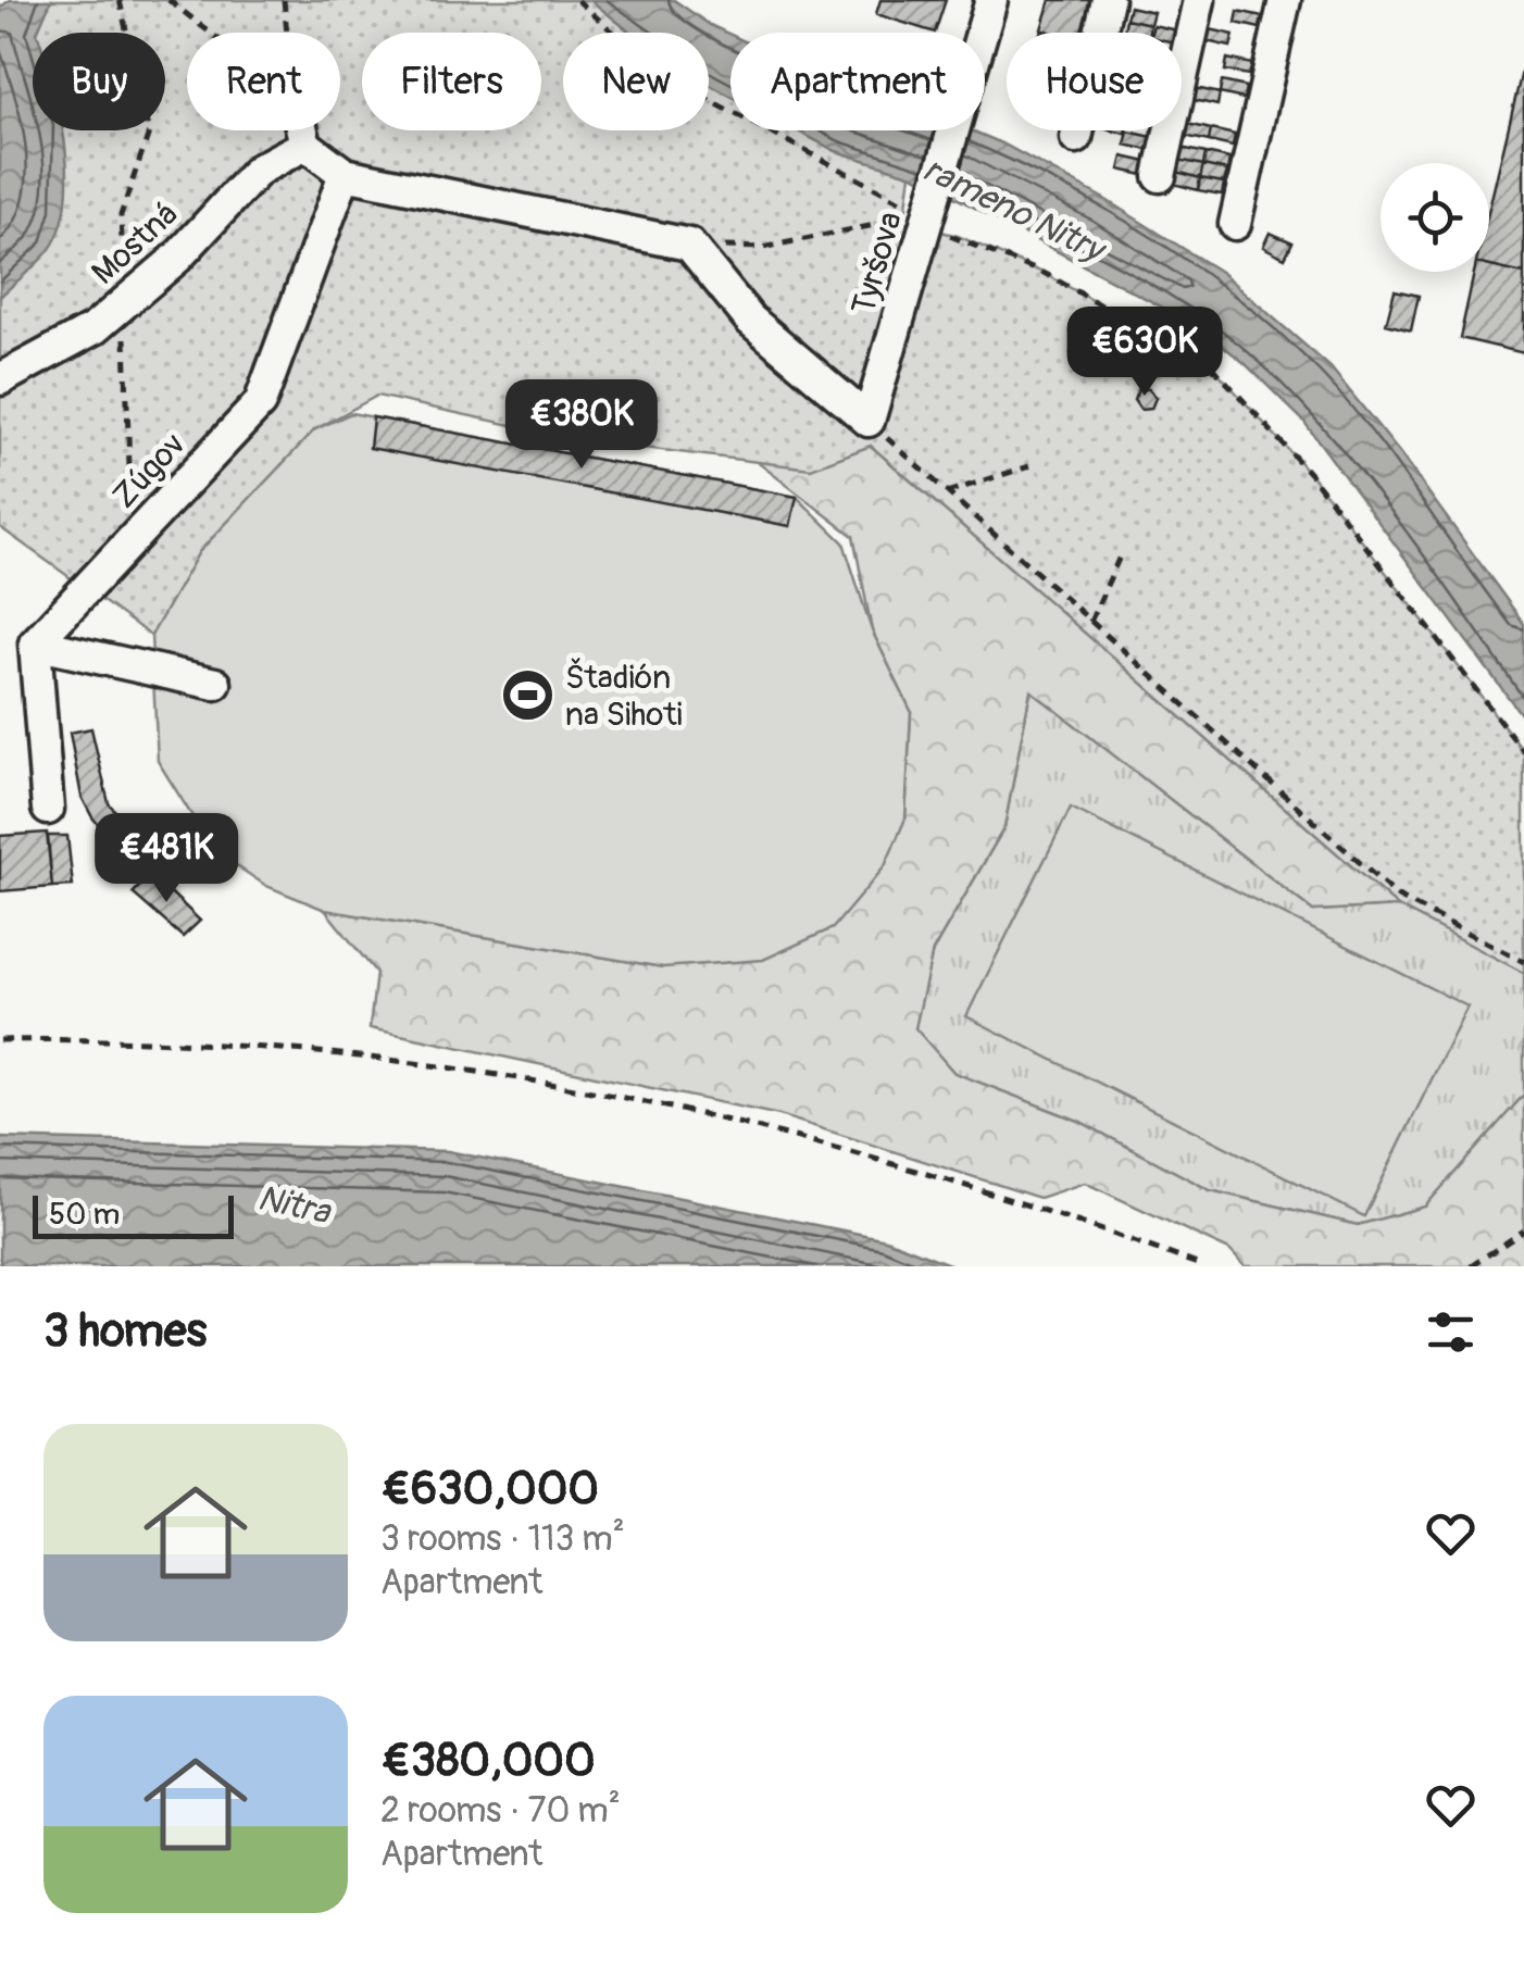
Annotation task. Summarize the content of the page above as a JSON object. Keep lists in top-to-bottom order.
{
  "streets": {
    "street": ["Mostná", "Tyršova", "Zúgov"]
  },
  "water": ["rameno Nitry", "Nitra"],
  "places": {
    "sports": ["Štadión na Sihoti"]
  },
  "scale_bar": "50 m",
  "page": {
    "chip": [
      "Buy",
      "Rent",
      "Filters",
      "New",
      "Apartment",
      "House"
    ],
    "price": ["€630K", "€380K", "€481K"],
    "scale": "50 m",
    "heading": "3 homes",
    "list": [
      {
        "name": "€630,000",
        "note": "3 rooms · 113 m² · Apartment"
      },
      {
        "name": "€380,000",
        "note": "2 rooms · 70 m² · Apartment"
      }
    ]
  }
}
